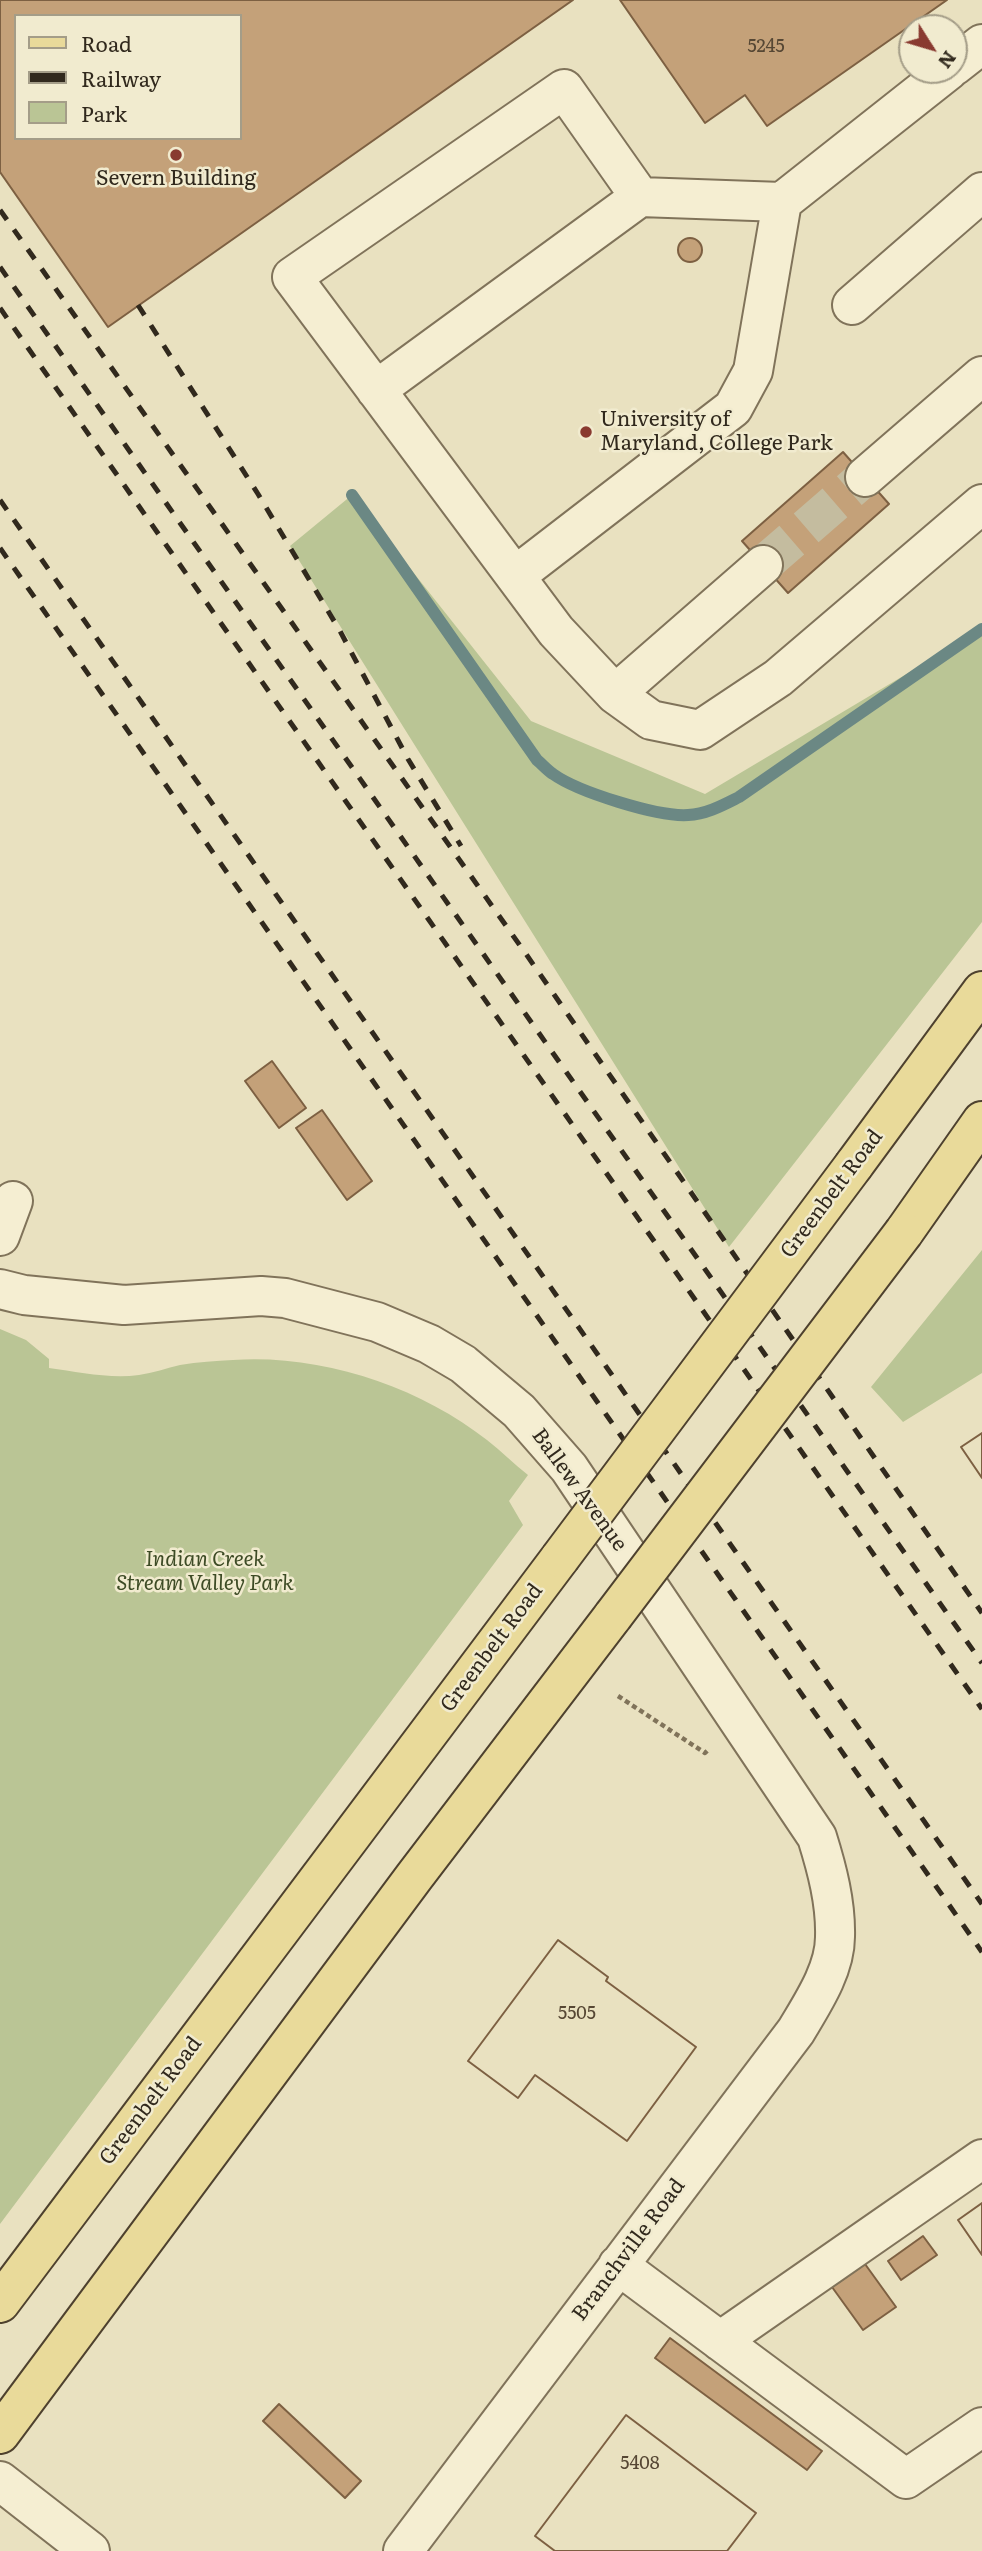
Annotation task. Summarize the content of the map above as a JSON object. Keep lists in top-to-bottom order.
{
  "streets": {
    "main road": ["Greenbelt Road"],
    "street": ["Ballew Avenue", "Branchville Road"]
  },
  "crossings": [
    ["Ballew Avenue", "Branchville Road"]
  ],
  "parks": ["Indian Creek Stream Valley Park"],
  "places": ["Severn Building", "University of Maryland, College Park"],
  "house_numbers": ["5245", "5505", "5408"],
  "legend": ["Road", "Railway", "Park"],
  "north": "bottom right"
}
